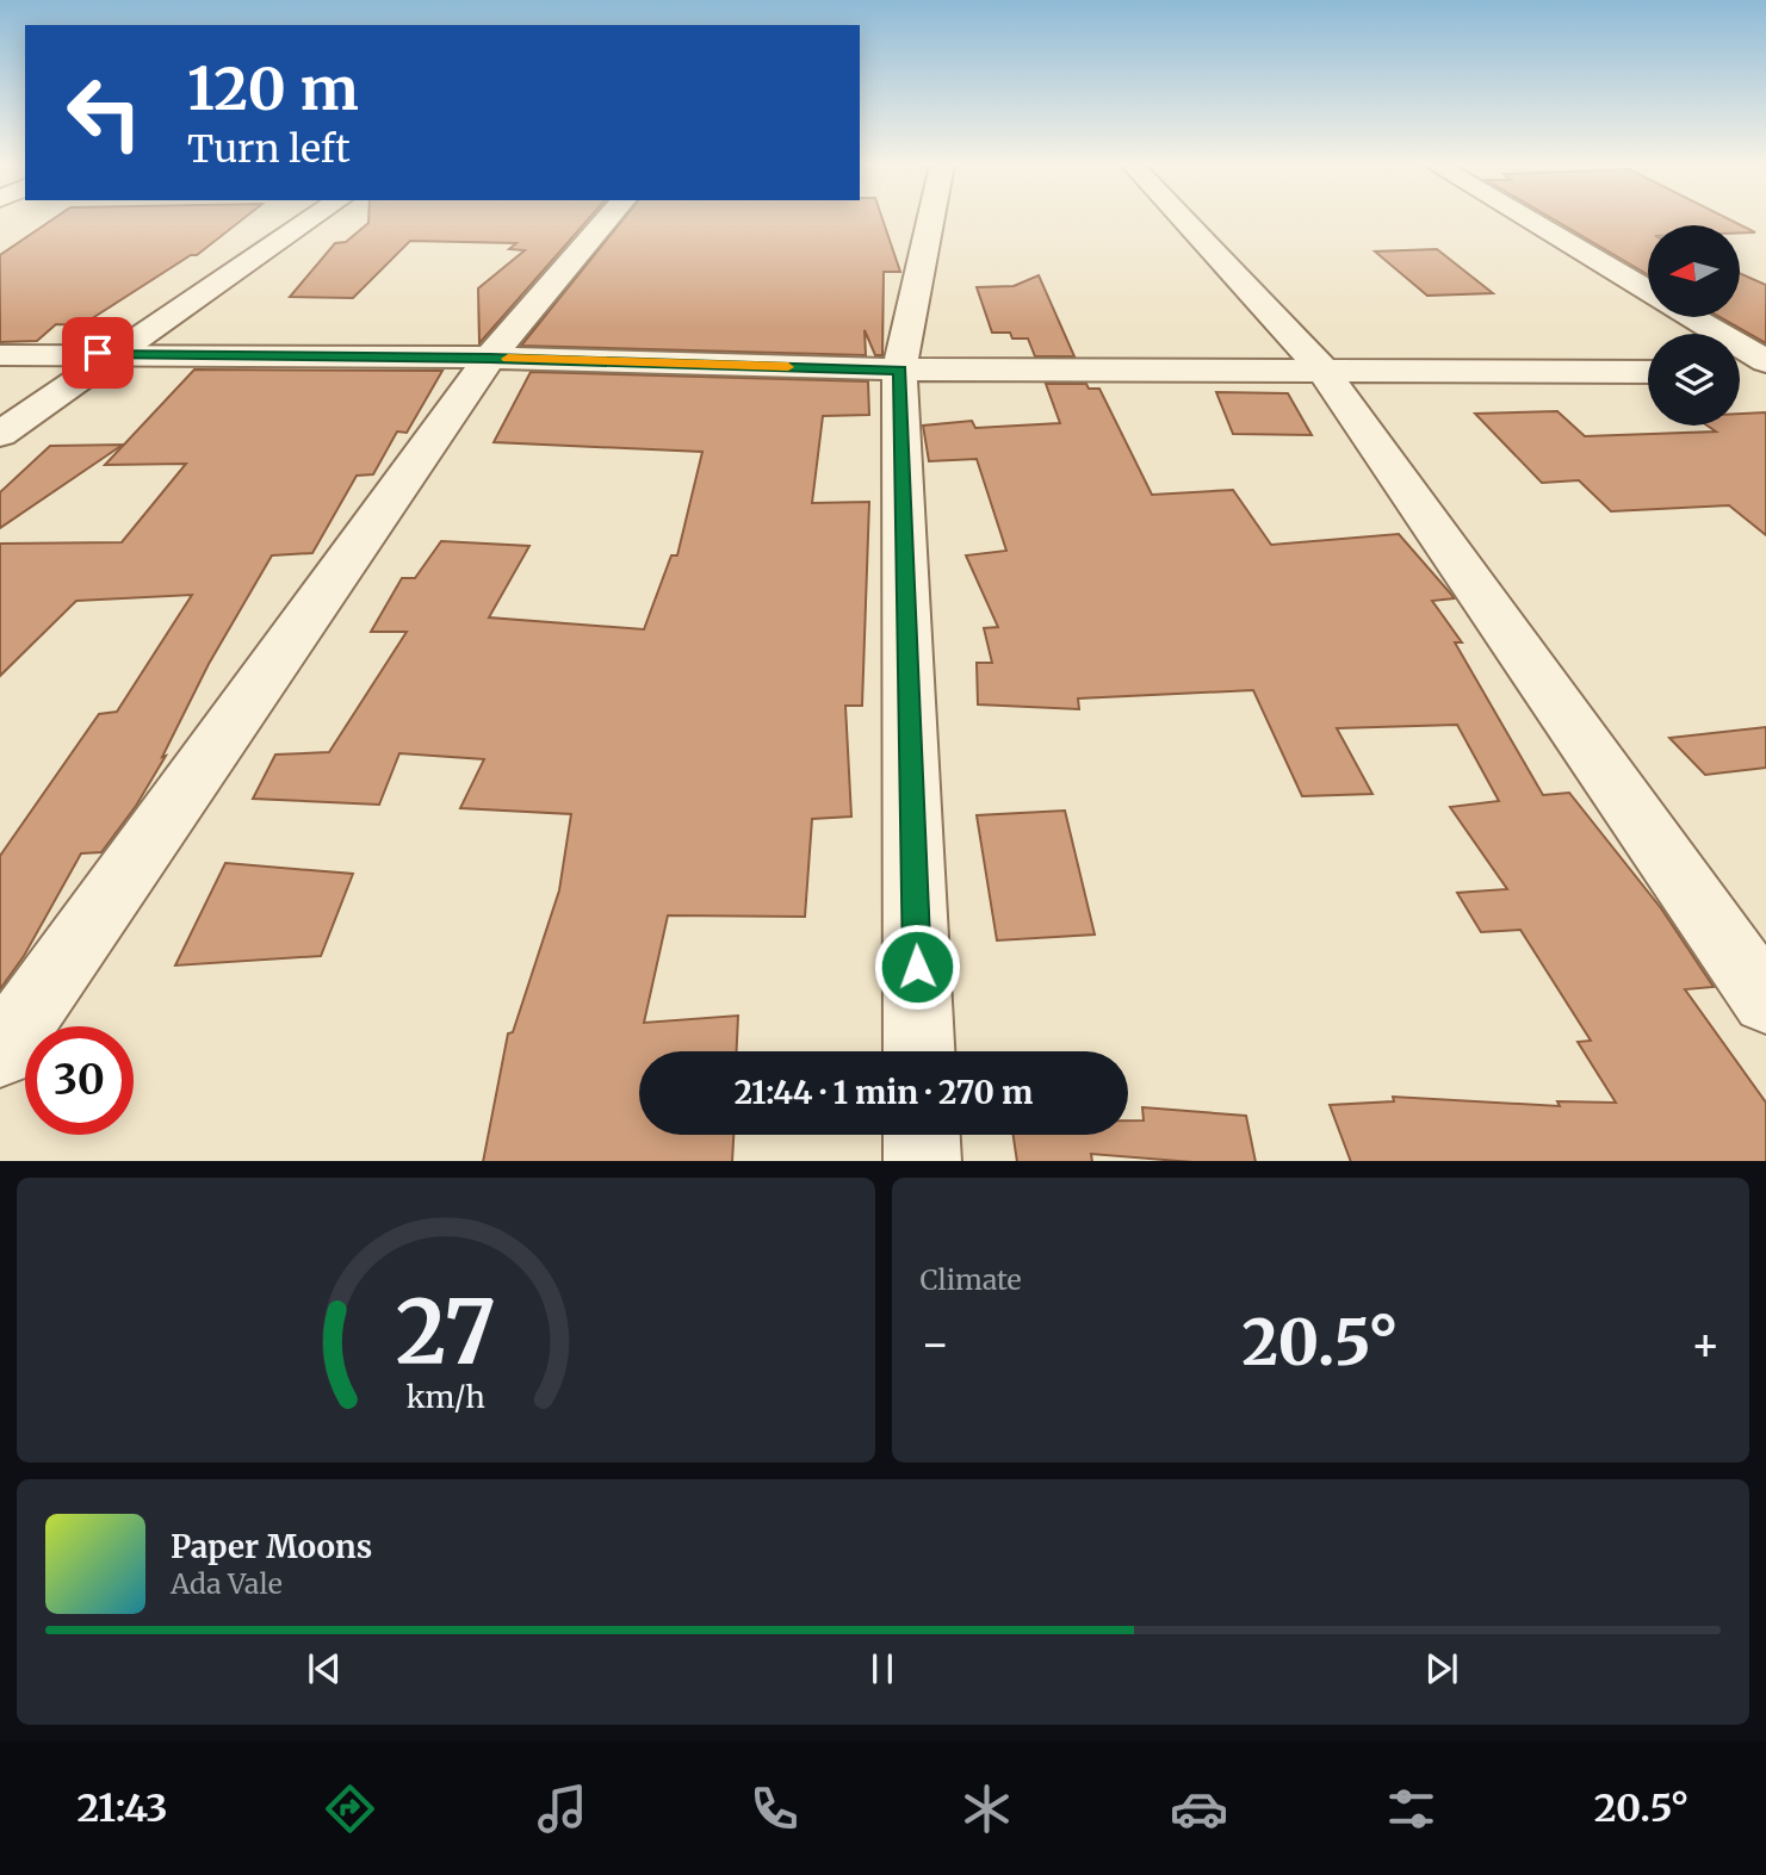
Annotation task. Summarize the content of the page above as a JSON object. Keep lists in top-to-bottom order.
{
  "north": "left",
  "page": {
    "turn": ["120 m", "Turn left"],
    "limit": "30",
    "trip": "21:44 · 1 min · 270 m",
    "tile": "Climate",
    "heat": ["−", "20.5°", "+"],
    "song": ["Paper Moons", "Ada Vale"],
    "tabs": ["21:43", "20.5°"],
    "gauge": ["27", "km/h"]
  }
}
